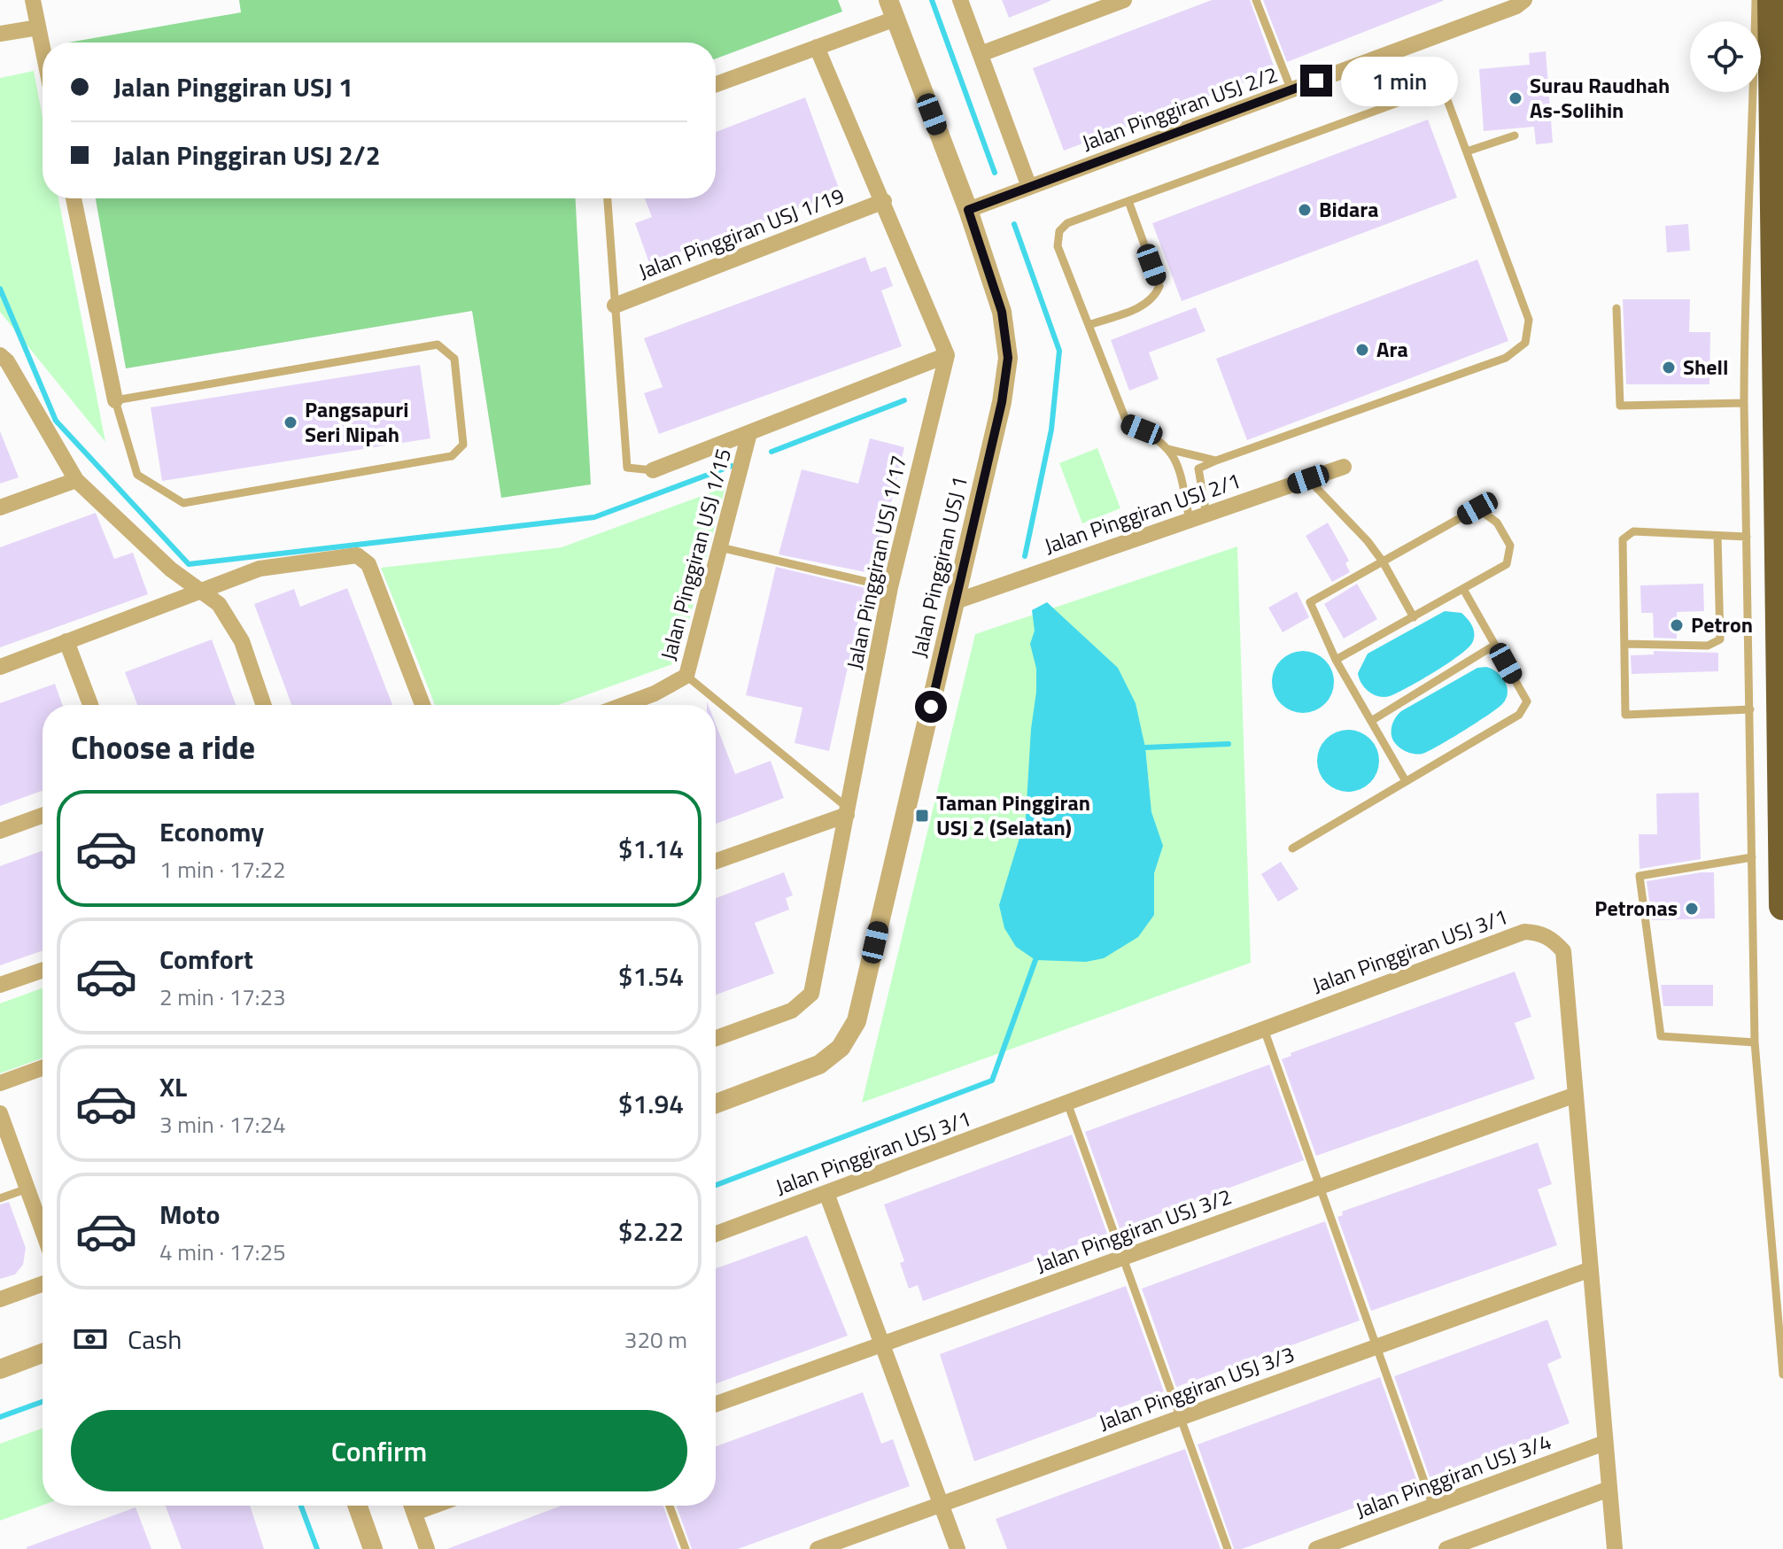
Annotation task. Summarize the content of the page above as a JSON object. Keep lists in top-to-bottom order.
{
  "streets": {
    "street": [
      "Jalan Pinggiran USJ 2/2",
      "Jalan Pinggiran USJ 1/19",
      "Jalan Pinggiran USJ 2/1",
      "Jalan Pinggiran USJ 1/15",
      "Jalan Pinggiran USJ 1/17",
      "Jalan Pinggiran USJ 1",
      "Jalan Pinggiran USJ 3/1",
      "Jalan Pinggiran USJ 3/2",
      "Jalan Pinggiran USJ 3/3",
      "Jalan Pinggiran USJ 3/4"
    ]
  },
  "crossings": [
    ["Jalan Pinggiran USJ 2/2", "Jalan Pinggiran USJ 1"],
    ["Jalan Pinggiran USJ 2/1", "Jalan Pinggiran USJ 1"],
    ["Jalan Pinggiran USJ 3/1", "Jalan Pinggiran USJ 3/2"],
    ["Jalan Pinggiran USJ 3/1", "Jalan Pinggiran USJ 3/3"],
    ["Jalan Pinggiran USJ 3/1", "Jalan Pinggiran USJ 3/4"]
  ],
  "places": {
    "other": [
      "Surau Raudhah As-Solihin",
      "Bidara",
      "Ara",
      "Shell",
      "Pangsapuri Seri Nipah",
      "Petron",
      "Petronas"
    ],
    "transit": ["Taman Pinggiran USJ 2 (Selatan)"]
  },
  "page": {
    "banner": ["Jalan Pinggiran USJ 1", "Jalan Pinggiran USJ 2/2"],
    "bubble": "1 min",
    "heading": "Choose a ride",
    "list": [
      {
        "name": "Economy",
        "note": "1 min · 17:22",
        "value": "$1.14"
      },
      {
        "name": "Comfort",
        "note": "2 min · 17:23",
        "value": "$1.54"
      },
      {
        "name": "XL",
        "note": "3 min · 17:24",
        "value": "$1.94"
      },
      {
        "name": "Moto",
        "note": "4 min · 17:25",
        "value": "$2.22"
      }
    ],
    "pay": ["Cash", "320 m"],
    "buttons": "Confirm"
  }
}
